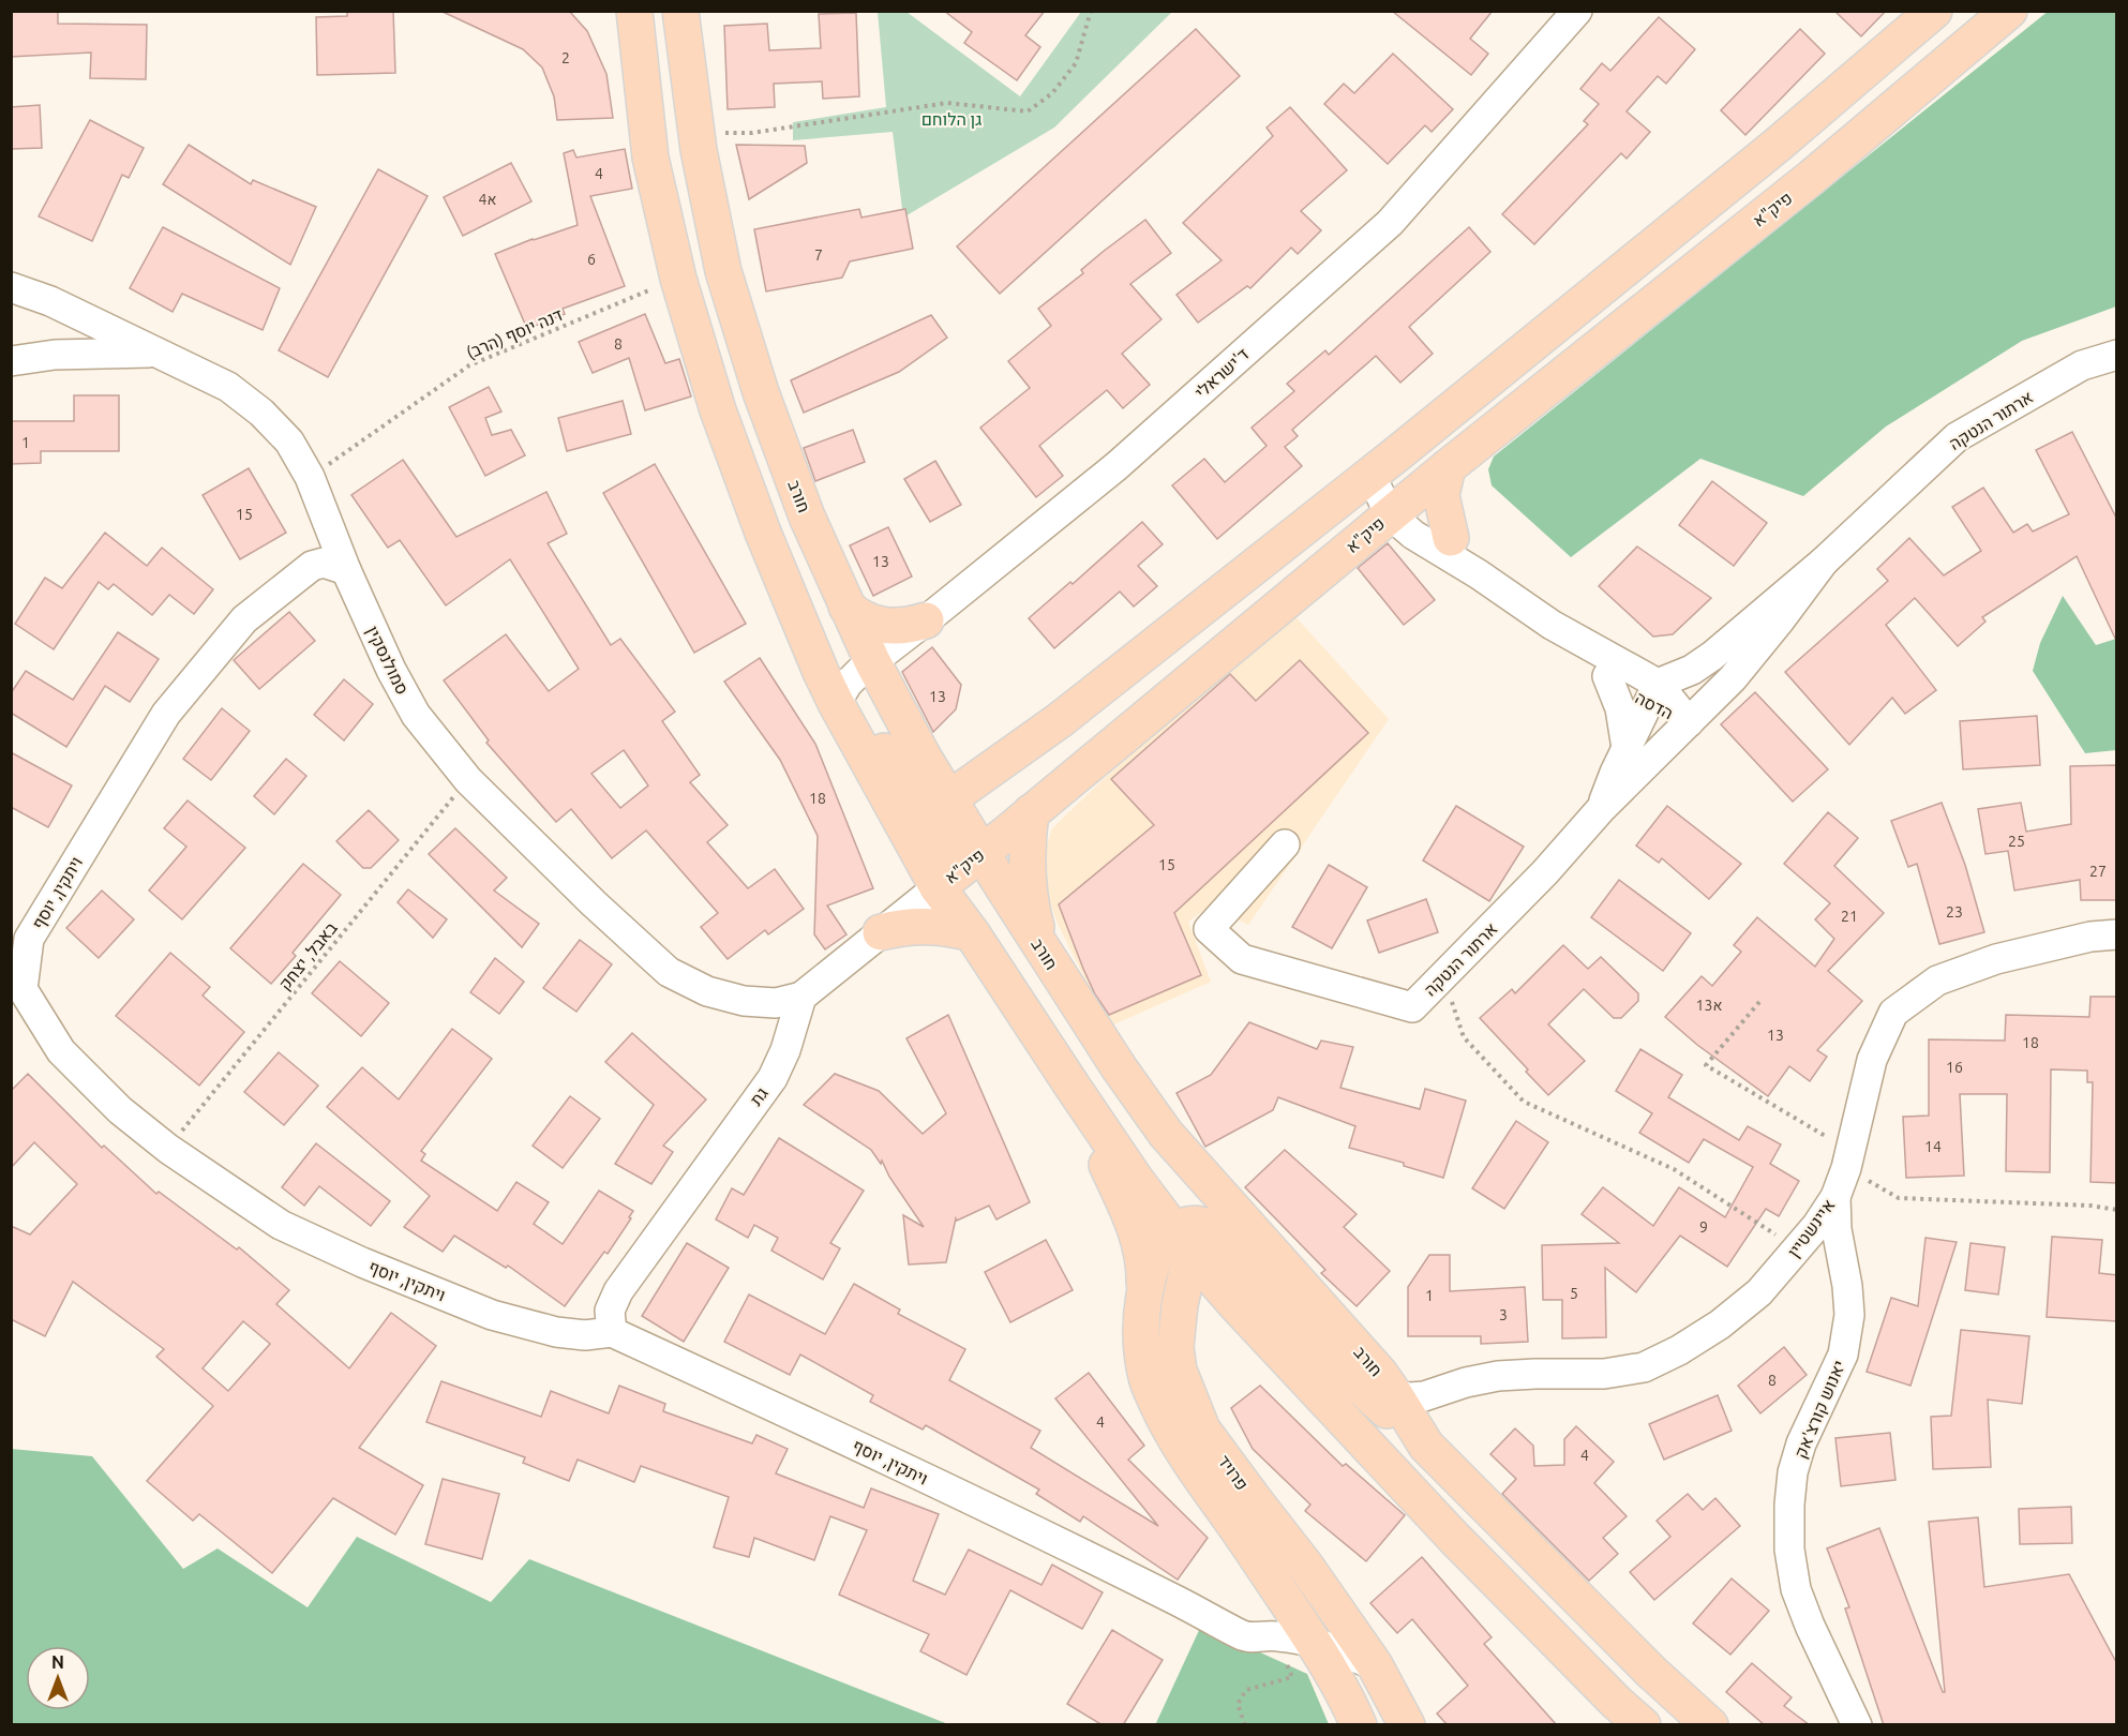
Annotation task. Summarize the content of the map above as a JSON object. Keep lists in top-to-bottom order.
{
  "streets": {
    "main road": ["פיק\"א", "חורב", "פרויד"],
    "street": [
      "ד'ישראלי",
      "ארתור הנטקה",
      "סמולנסקין",
      "הדסה",
      "ויתקין, יוסף",
      "גת",
      "איינשטיין",
      "יאנוש קורצ'אק"
    ],
    "path": ["דנה יוסף (הרב)", "באבל, יצחק"]
  },
  "crossings": [
    ["פיק\"א", "חורב"],
    ["פיק\"א", "הדסה"],
    ["דנה יוסף (הרב)", "סמולנסקין"],
    ["ד'ישראלי", "חורב"],
    ["ארתור הנטקה", "הדסה"],
    ["חורב", "איינשטיין"],
    ["חורב", "פרויד"],
    ["סמולנסקין", "ויתקין, יוסף"],
    ["סמולנסקין", "באבל, יצחק"],
    ["סמולנסקין", "גת"],
    ["ויתקין, יוסף", "באבל, יצחק"],
    ["ויתקין, יוסף", "גת"],
    ["ויתקין, יוסף", "פרויד"],
    ["איינשטיין", "יאנוש קורצ'אק"]
  ],
  "parks": ["גן הלוחם"],
  "house_numbers": [
    "2",
    "4",
    "4א",
    "7",
    "6",
    "8",
    "1",
    "15",
    "13",
    "13",
    "18",
    "25",
    "15",
    "27",
    "23",
    "21",
    "13א",
    "13",
    "18",
    "16",
    "14",
    "9",
    "5",
    "1",
    "3",
    "8",
    "4",
    "4"
  ],
  "north": "top"
}
